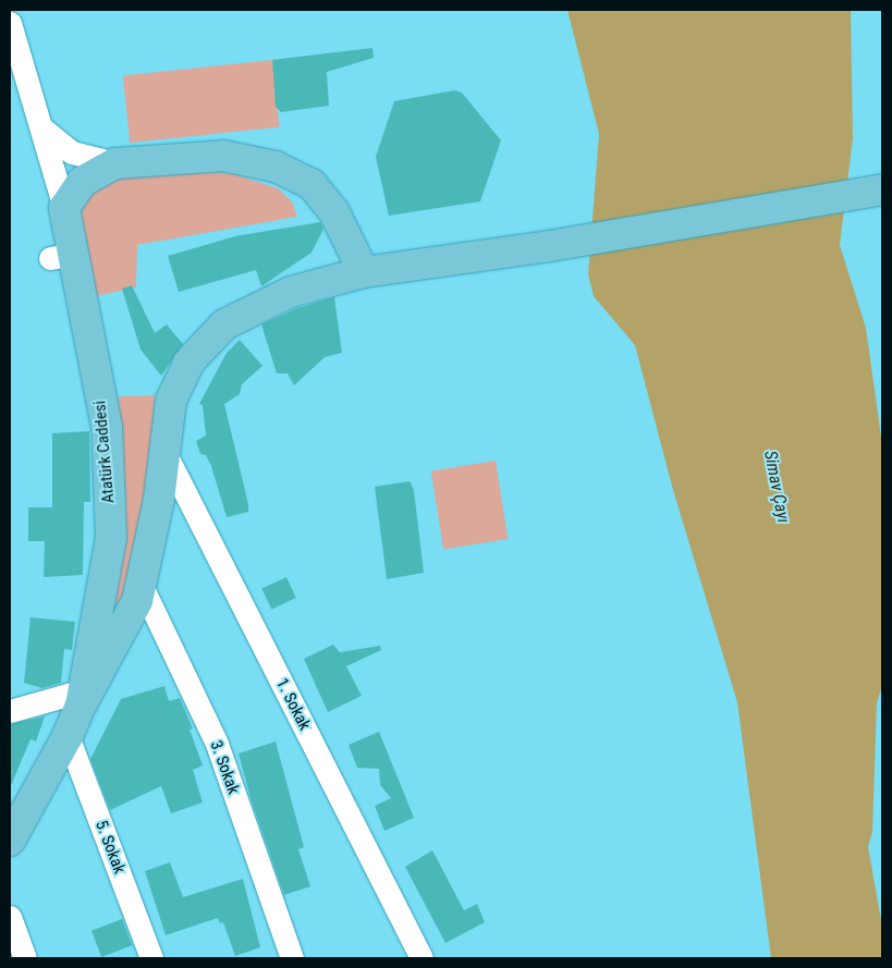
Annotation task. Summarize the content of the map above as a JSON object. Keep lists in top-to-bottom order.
{
  "streets": {
    "main road": ["Atatürk Caddesi"],
    "street": ["1. Sokak", "3. Sokak", "5. Sokak"]
  },
  "crossings": [
    ["Atatürk Caddesi", "5. Sokak"]
  ],
  "water": ["Simav Çayı"]
}
